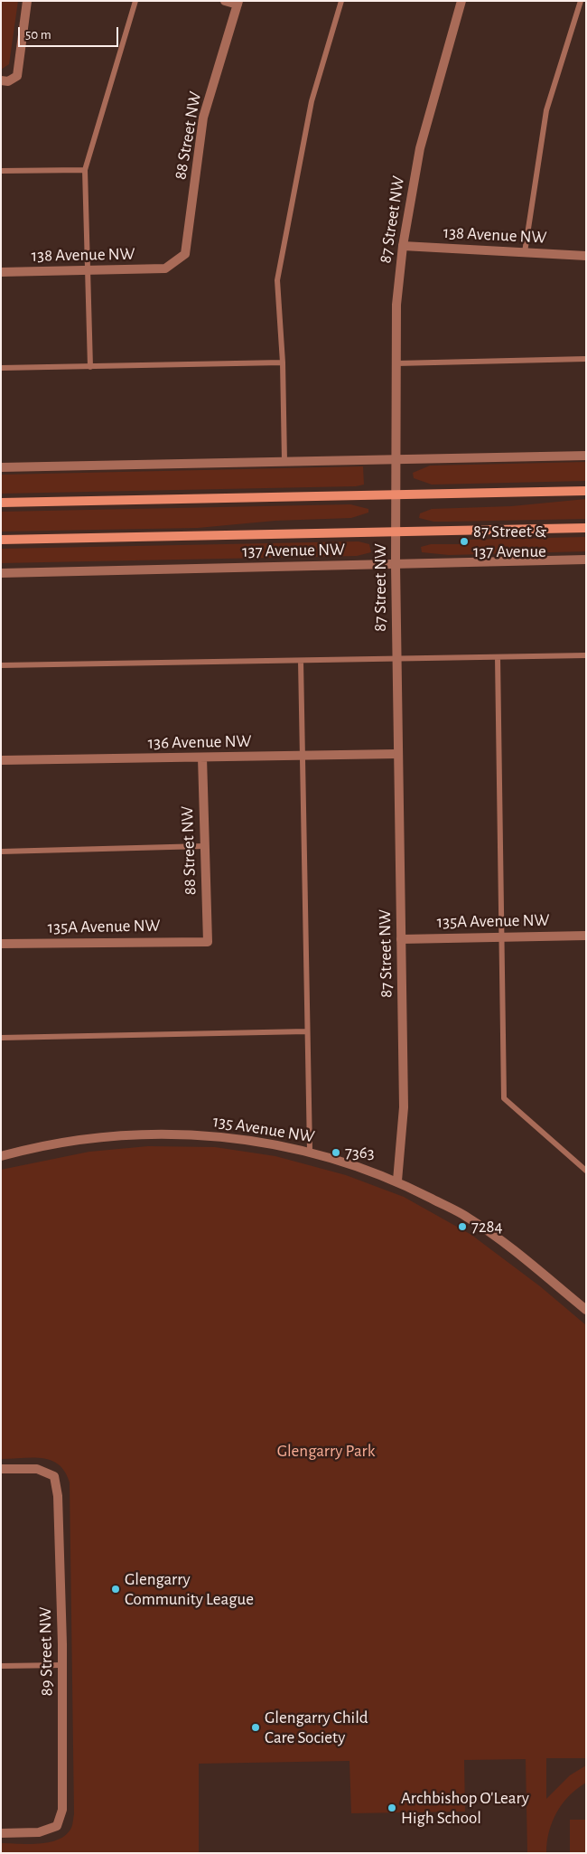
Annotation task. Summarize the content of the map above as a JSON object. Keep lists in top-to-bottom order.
{
  "streets": {
    "main road": ["137 Avenue NW"],
    "street": [
      "88 Street NW",
      "87 Street NW",
      "138 Avenue NW",
      "136 Avenue NW",
      "135A Avenue NW",
      "135 Avenue NW",
      "89 Street NW"
    ]
  },
  "crossings": [
    ["88 Street NW", "138 Avenue NW"],
    ["88 Street NW", "136 Avenue NW"],
    ["88 Street NW", "135A Avenue NW"],
    ["87 Street NW", "138 Avenue NW"],
    ["87 Street NW", "137 Avenue NW"],
    ["87 Street NW", "136 Avenue NW"],
    ["87 Street NW", "135A Avenue NW"],
    ["87 Street NW", "135 Avenue NW"]
  ],
  "parks": ["Glengarry Park"],
  "places": [
    "87 Street & 137 Avenue",
    "7363",
    "7284",
    "Glengarry Community League",
    "Glengarry Child Care Society",
    "Archbishop O'Leary High School"
  ],
  "scale_bar": "50 m"
}
